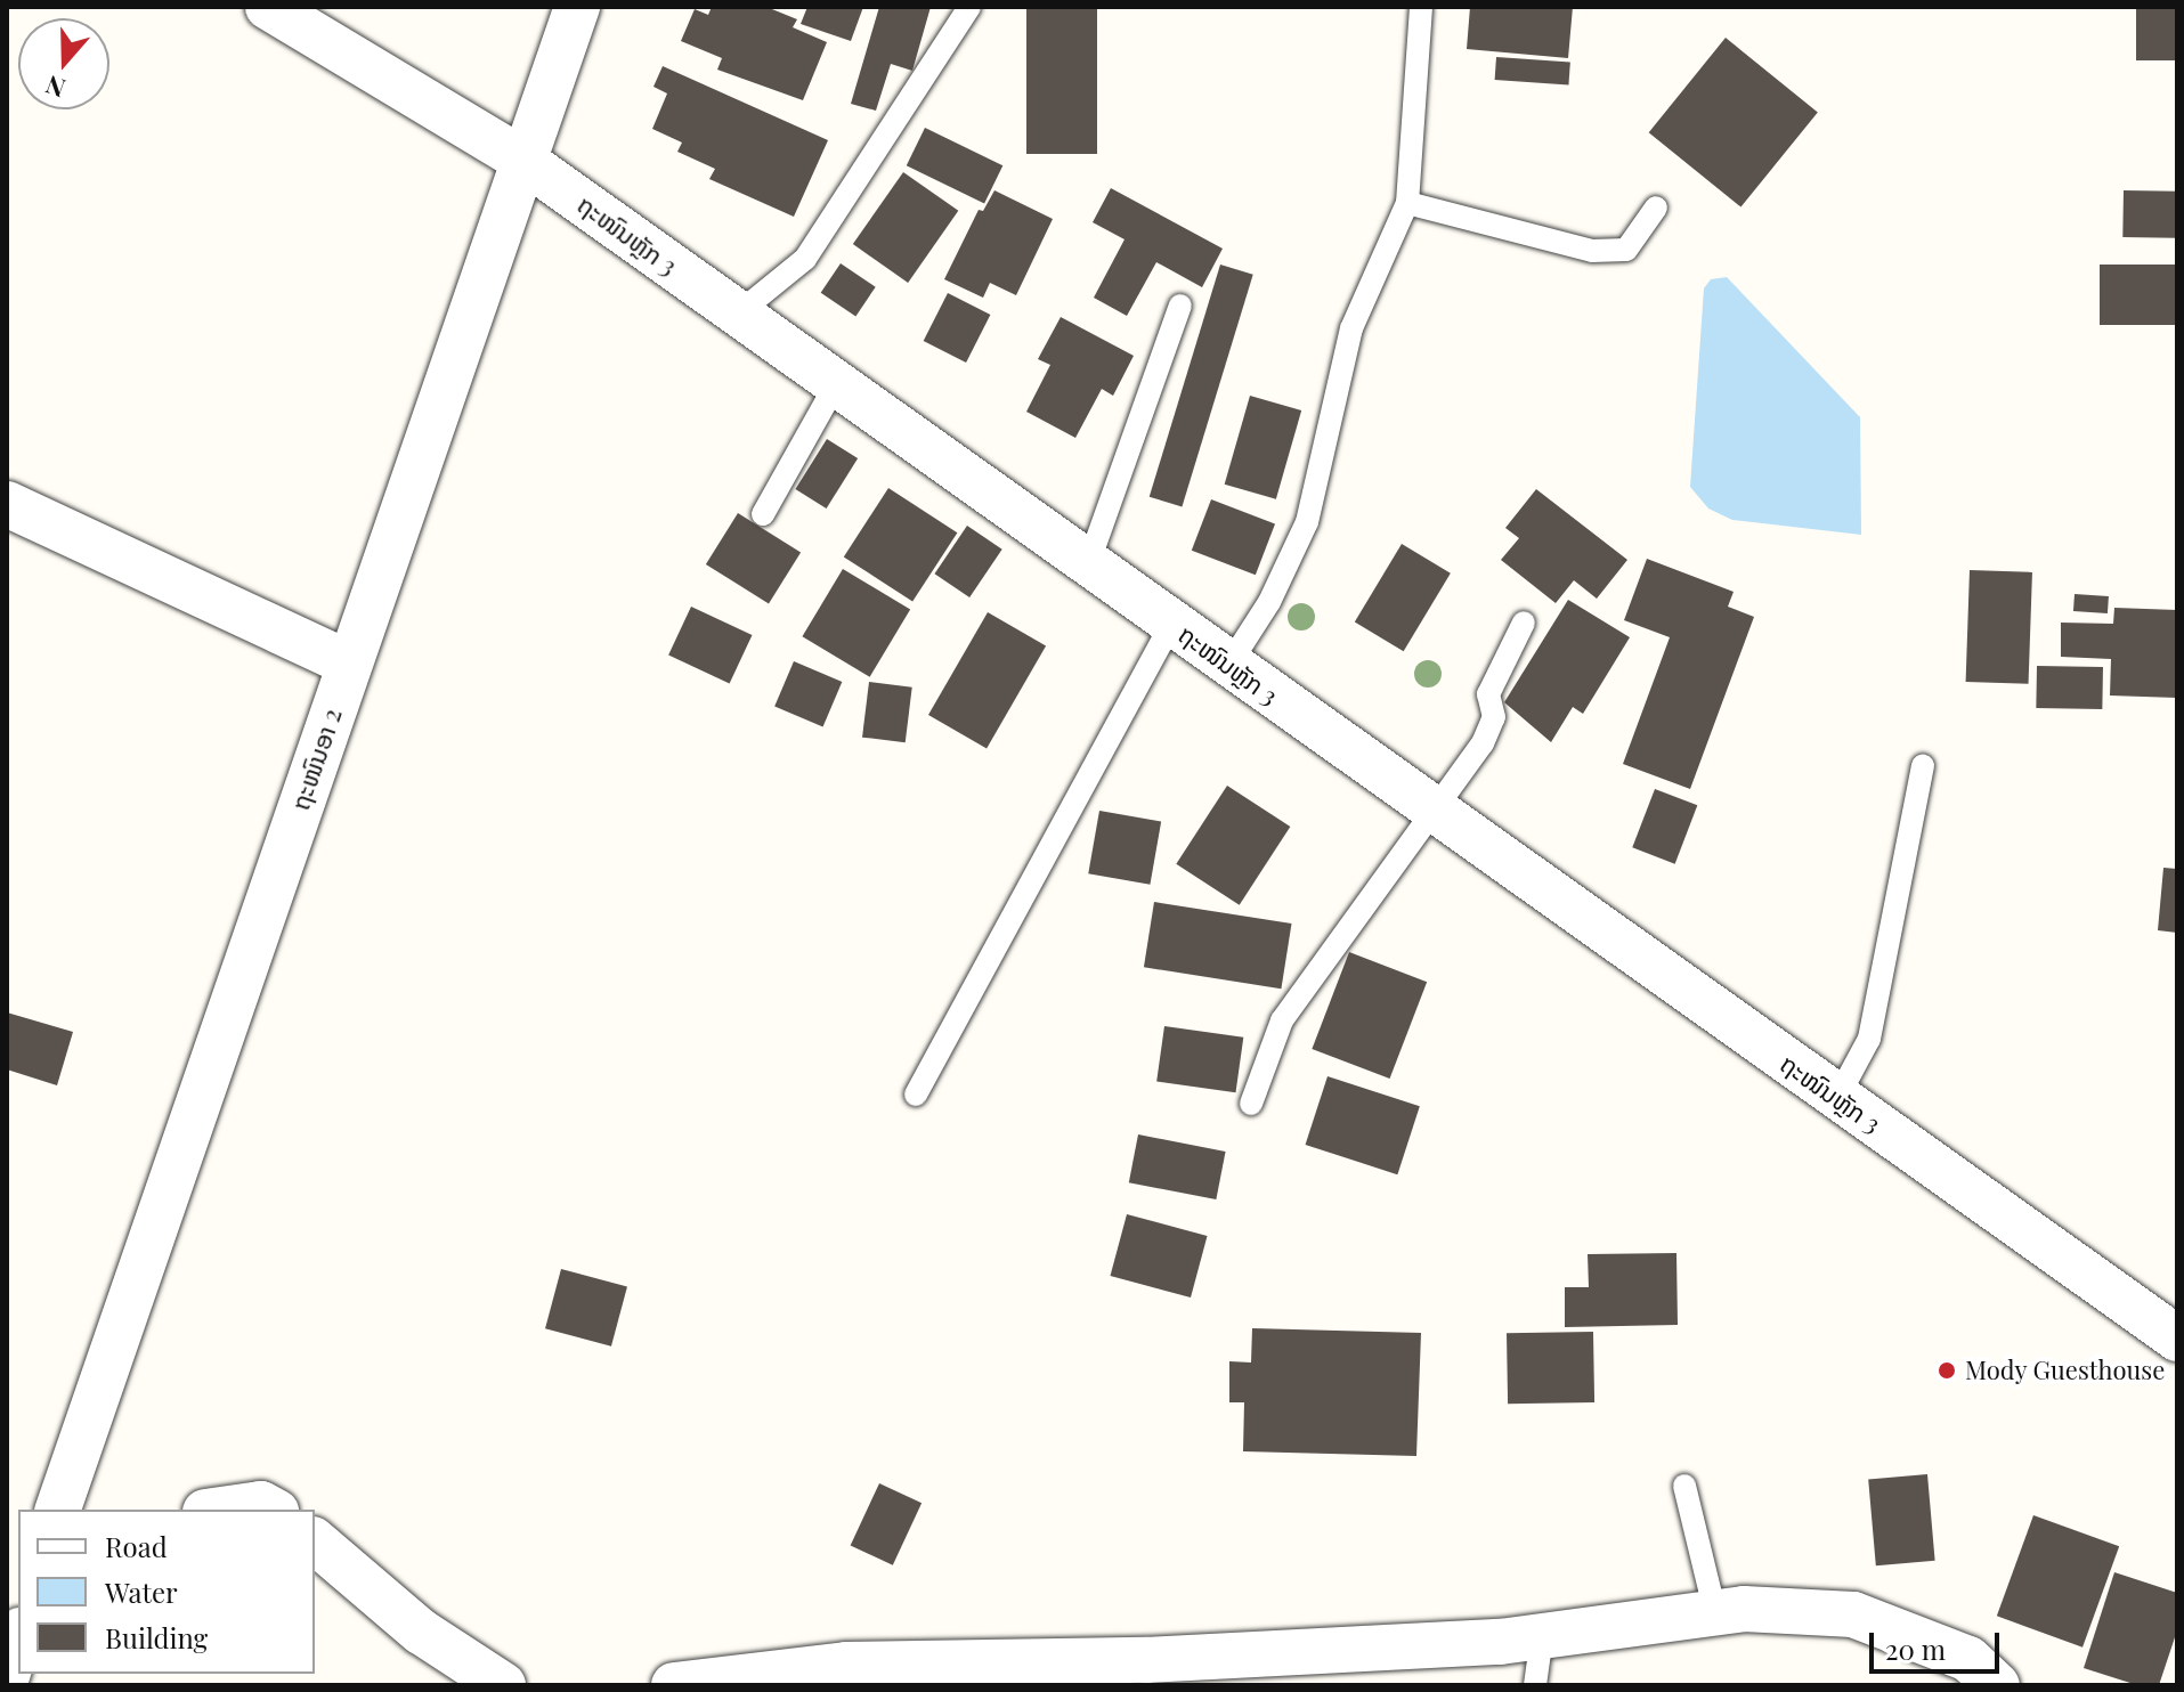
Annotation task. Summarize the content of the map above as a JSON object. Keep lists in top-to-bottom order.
{
  "streets": {
    "street": ["ຖະໜົນຫຼັກ 3", "ຖະໜົນອາ 2"]
  },
  "crossings": [
    ["ຖະໜົນຫຼັກ 3", "ຖະໜົນອາ 2"]
  ],
  "places": ["Mody Guesthouse"],
  "legend": ["Road", "Water", "Building"],
  "scale_bar": "20 m",
  "north": "bottom"
}
